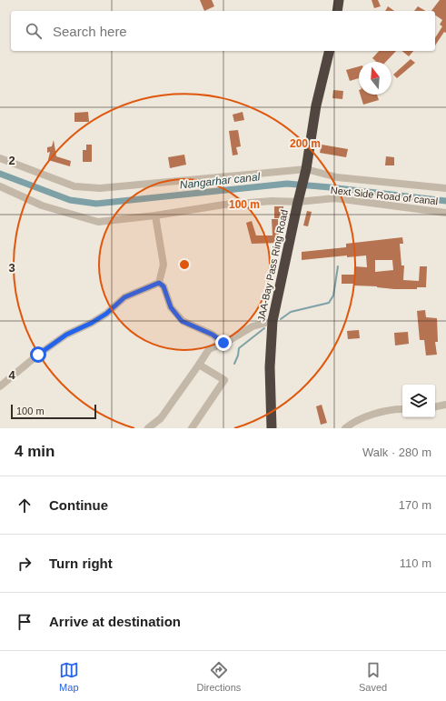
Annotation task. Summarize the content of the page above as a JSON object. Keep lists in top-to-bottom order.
{
  "streets": {
    "highway": ["JAA-Bay Pass Ring Road"],
    "street": ["Next Side Road of canal"]
  },
  "crossings": [
    ["Next Side Road of canal", "JAA-Bay Pass Ring Road"]
  ],
  "water": ["Nangarhar canal"],
  "scale_bar": "100 m",
  "north": "top",
  "page": {
    "search": "Search here",
    "scale": "100 m",
    "heading": ["4 min", "Walk · 280 m"],
    "list": [
      ["Continue", "170 m"],
      ["Turn right", "110 m"],
      "Arrive at destination"
    ],
    "nav": ["Map", "Directions", "Saved"]
  },
  "grid": {
    "rows": ["2", "3", "4"]
  },
  "rings": ["200 m", "100 m"]
}
